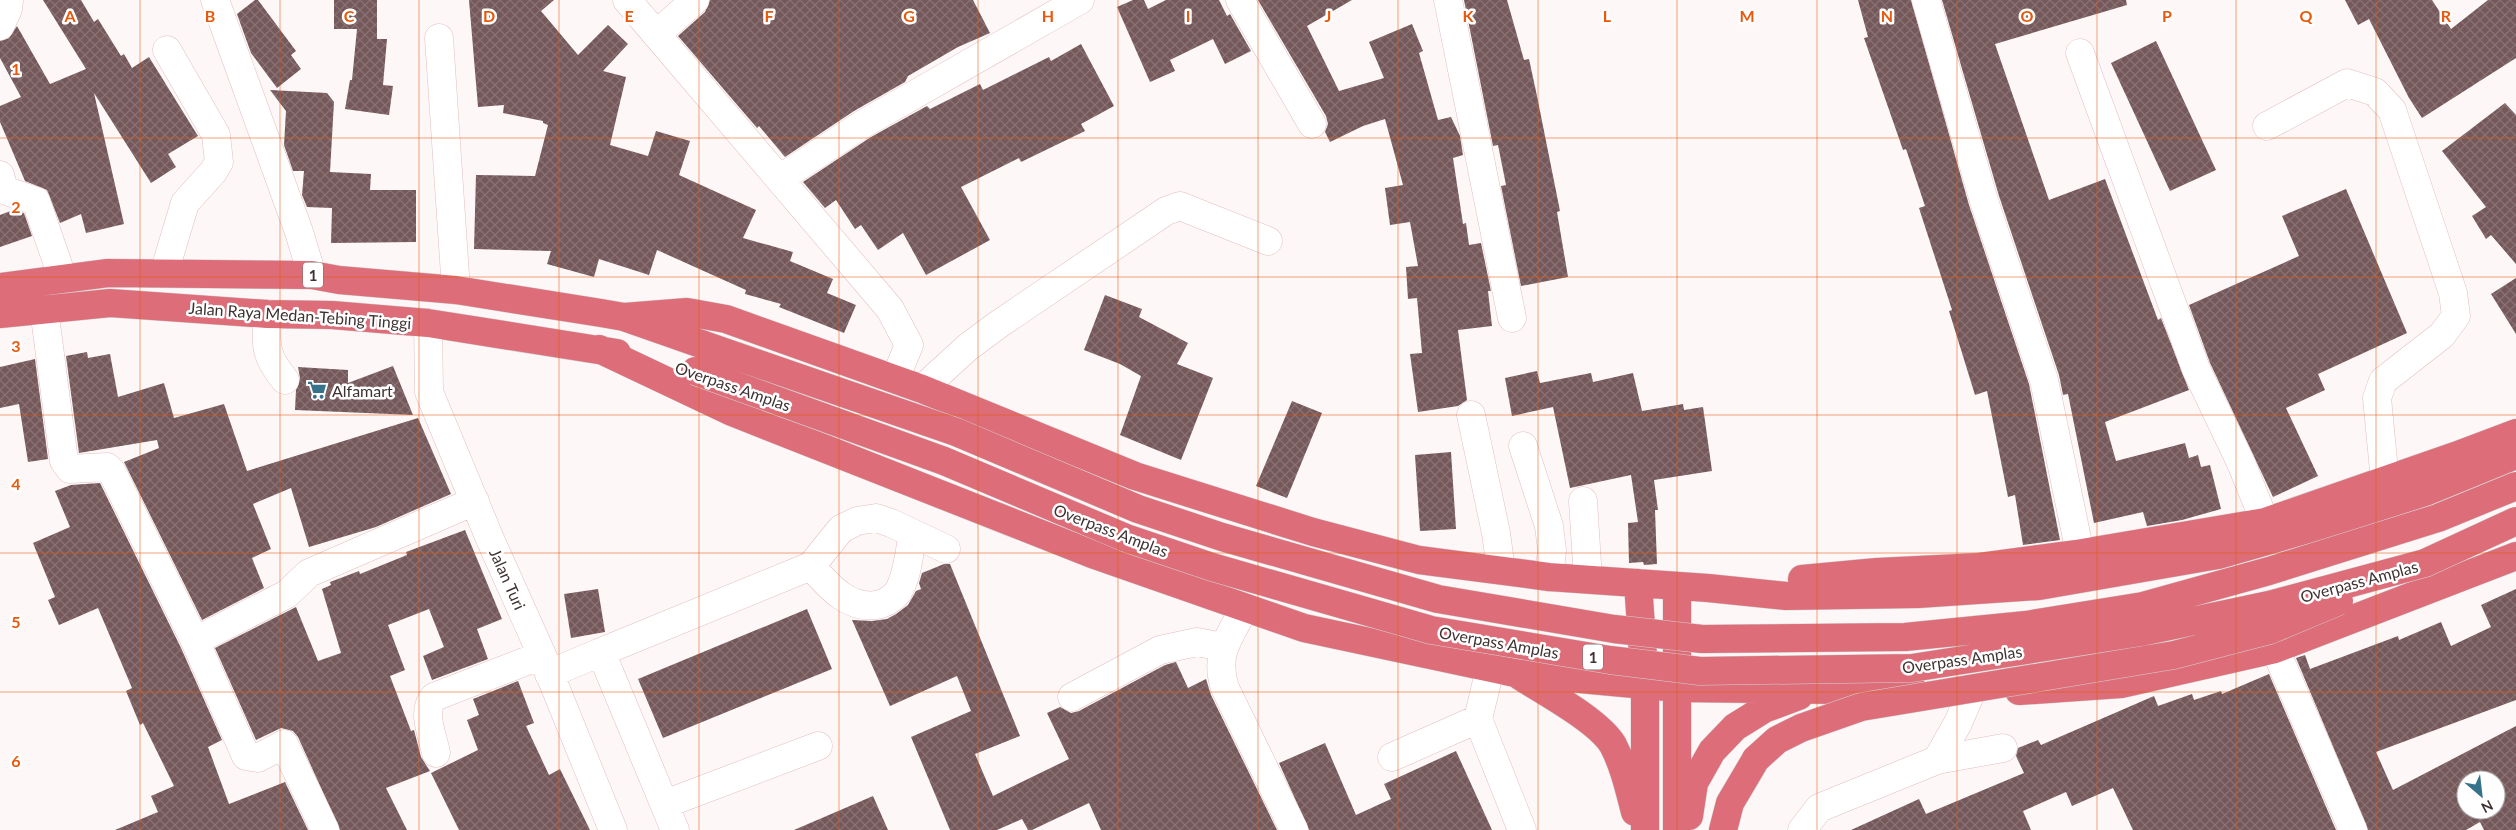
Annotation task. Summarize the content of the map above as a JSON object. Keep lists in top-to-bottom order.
{
  "streets": {
    "highway": ["1", "Jalan Raya Medan-Tebing Tinggi", "Overpass Amplas"],
    "street": ["Jalan Turi"]
  },
  "crossings": [
    ["1", "Overpass Amplas"],
    ["Jalan Raya Medan-Tebing Tinggi", "Overpass Amplas"],
    ["Jalan Raya Medan-Tebing Tinggi", "Jalan Turi"]
  ],
  "places": {
    "supermarket": ["Alfamart"]
  },
  "north": "bottom right",
  "grid": {
    "columns": [
      "A",
      "B",
      "C",
      "D",
      "E",
      "F",
      "G",
      "H",
      "I",
      "J",
      "K",
      "L",
      "M",
      "N",
      "O",
      "P",
      "Q",
      "R"
    ],
    "rows": [
      "1",
      "2",
      "3",
      "4",
      "5",
      "6"
    ]
  }
}
